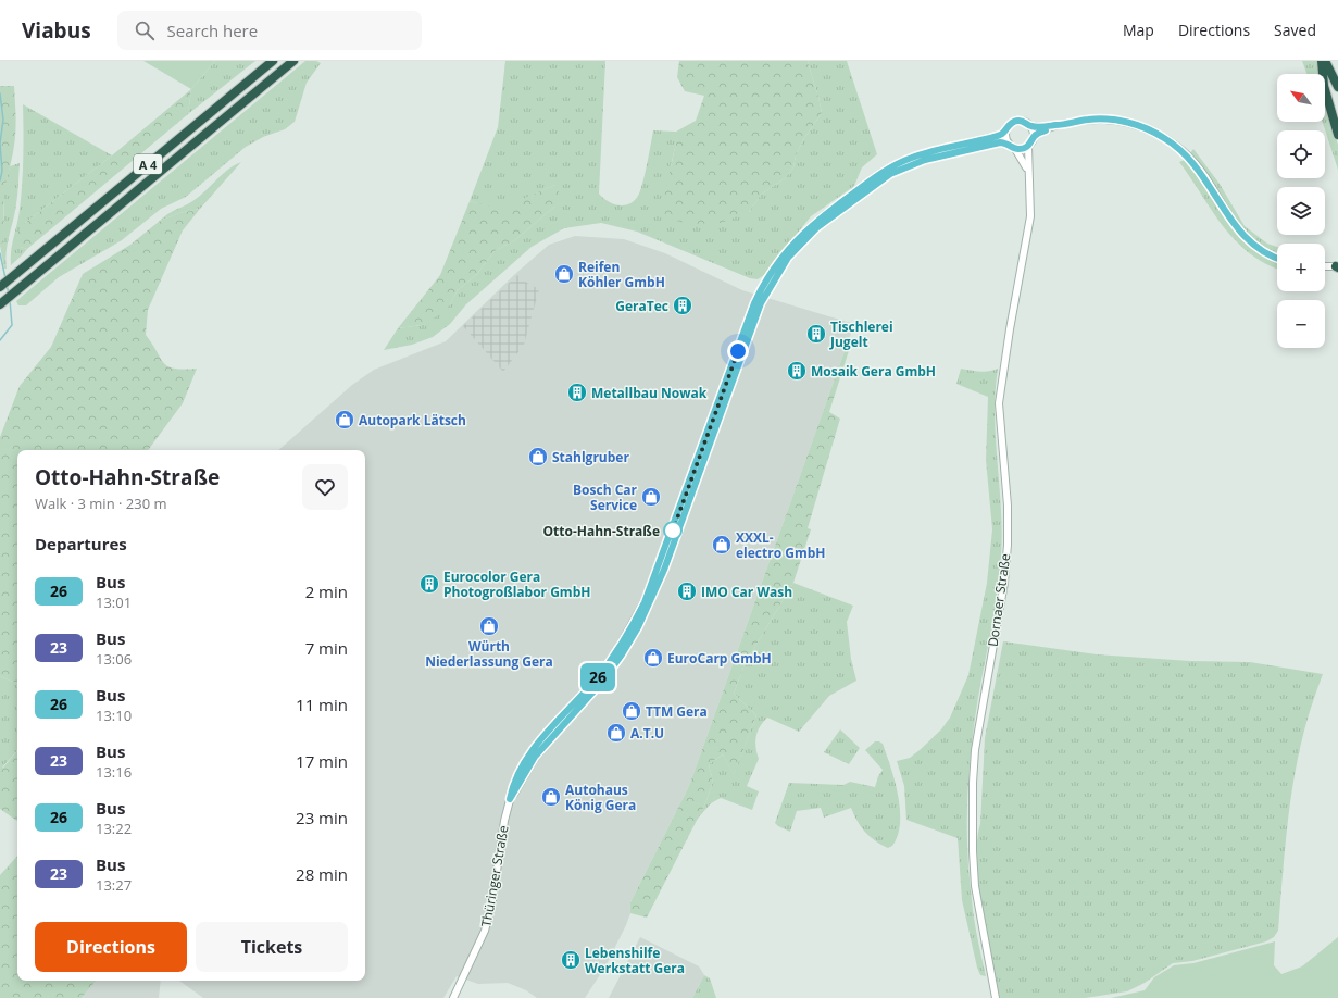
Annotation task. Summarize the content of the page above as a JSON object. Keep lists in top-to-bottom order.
{
  "streets": {
    "highway": ["A 4"],
    "main road": ["Dornaer Straße", "Thüringer Straße"]
  },
  "crossings": [
    ["Dornaer Straße", "Thüringer Straße"]
  ],
  "places": {
    "shop": [
      "Reifen Köhler GmbH",
      "Autopark Lätsch",
      "Stahlgruber",
      "Bosch Car Service",
      "XXXL- electro GmbH",
      "Würth Niederlassung Gera",
      "EuroCarp GmbH",
      "TTM Gera",
      "A.T.U",
      "Autohaus König Gera"
    ],
    "building": [
      "GeraTec",
      "Tischlerei Jugelt",
      "Mosaik Gera GmbH",
      "Metallbau Nowak",
      "Eurocolor Gera Photogroßlabor GmbH",
      "IMO Car Wash",
      "Lebenshilfe Werkstatt Gera"
    ],
    "other": ["Otto-Hahn-Straße"]
  },
  "lines": ["bus line 26"],
  "north": "top left",
  "page": {
    "header": "Viabus",
    "search": "Search here",
    "nav": ["Map", "Directions", "Saved"],
    "on_map": "26",
    "map_buttons": ["+", "−"],
    "heading": [
      ["Otto-Hahn-Straße", "Walk · 3 min · 230 m"],
      "Departures"
    ],
    "list": [
      {
        "mark": "26",
        "name": "Bus",
        "note": "13:01",
        "value": "2 min"
      },
      {
        "mark": "23",
        "name": "Bus",
        "note": "13:06",
        "value": "7 min"
      },
      {
        "mark": "26",
        "name": "Bus",
        "note": "13:10",
        "value": "11 min"
      },
      {
        "mark": "23",
        "name": "Bus",
        "note": "13:16",
        "value": "17 min"
      },
      {
        "mark": "26",
        "name": "Bus",
        "note": "13:22",
        "value": "23 min"
      },
      {
        "mark": "23",
        "name": "Bus",
        "note": "13:27",
        "value": "28 min"
      }
    ],
    "buttons": ["Directions", "Tickets"]
  }
}
